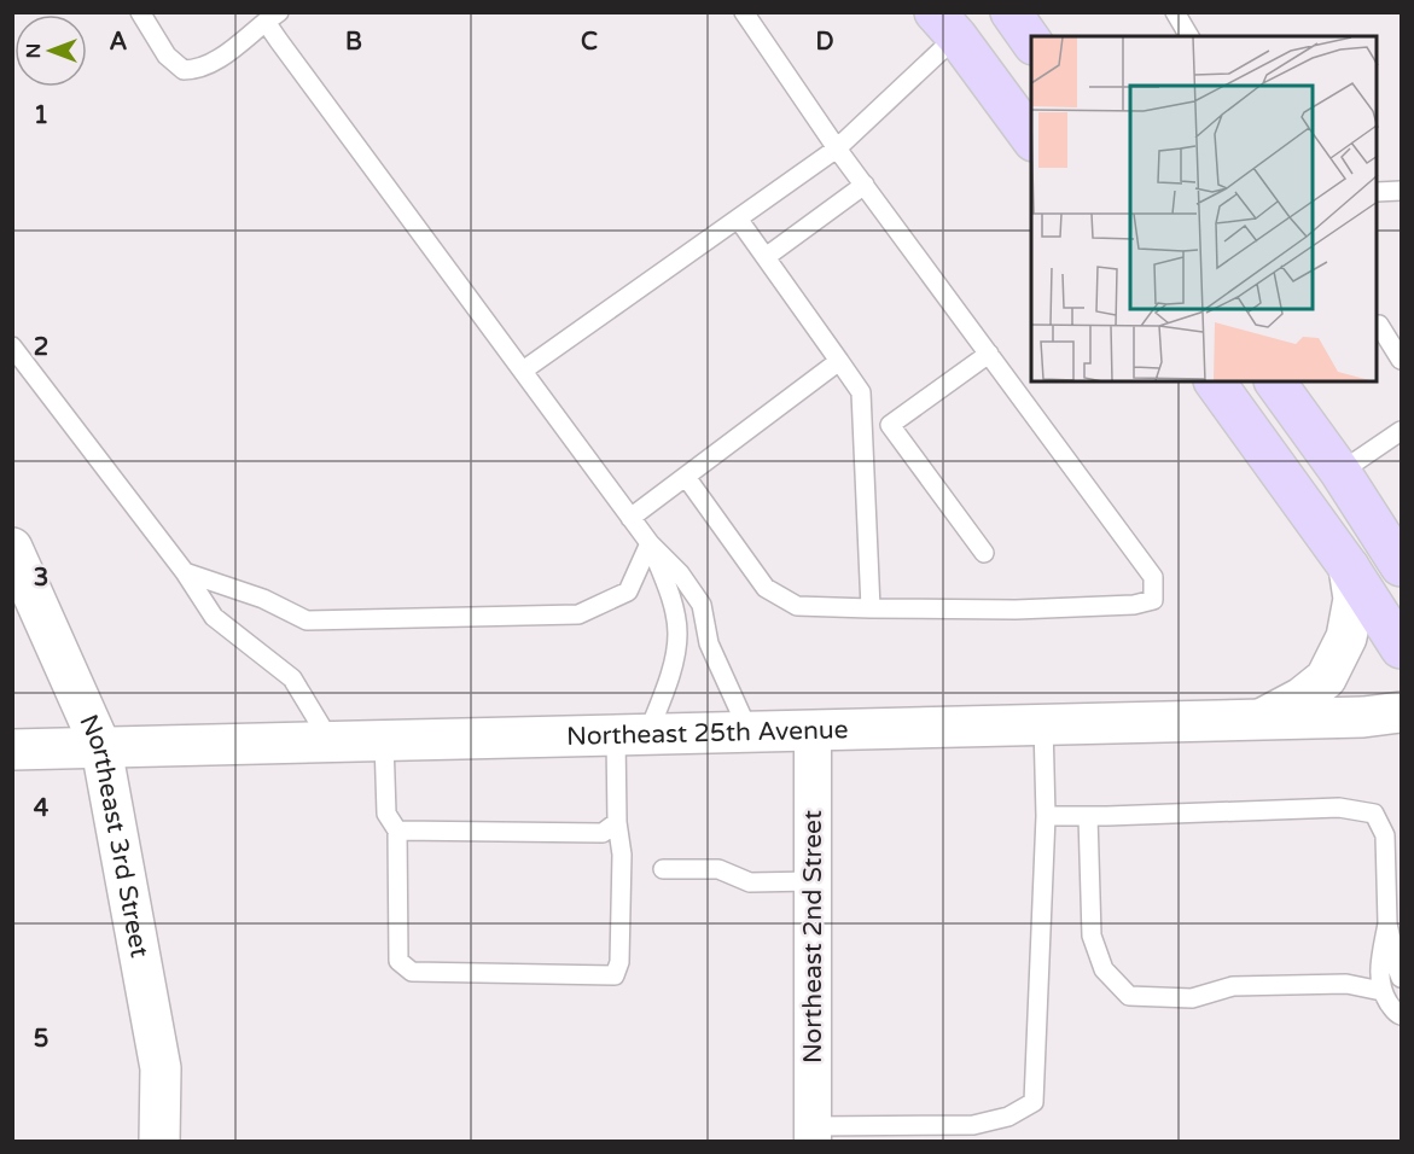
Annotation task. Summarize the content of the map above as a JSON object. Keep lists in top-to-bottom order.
{
  "streets": {
    "main road": ["Northeast 25th Avenue", "Northeast 3rd Street"],
    "street": ["Northeast 2nd Street"]
  },
  "crossings": [
    ["Northeast 25th Avenue", "Northeast 3rd Street"],
    ["Northeast 25th Avenue", "Northeast 2nd Street"]
  ],
  "north": "left",
  "grid": {
    "columns": [
      "A",
      "B",
      "C",
      "D"
    ],
    "rows": [
      "1",
      "2",
      "3",
      "4",
      "5"
    ]
  }
}
